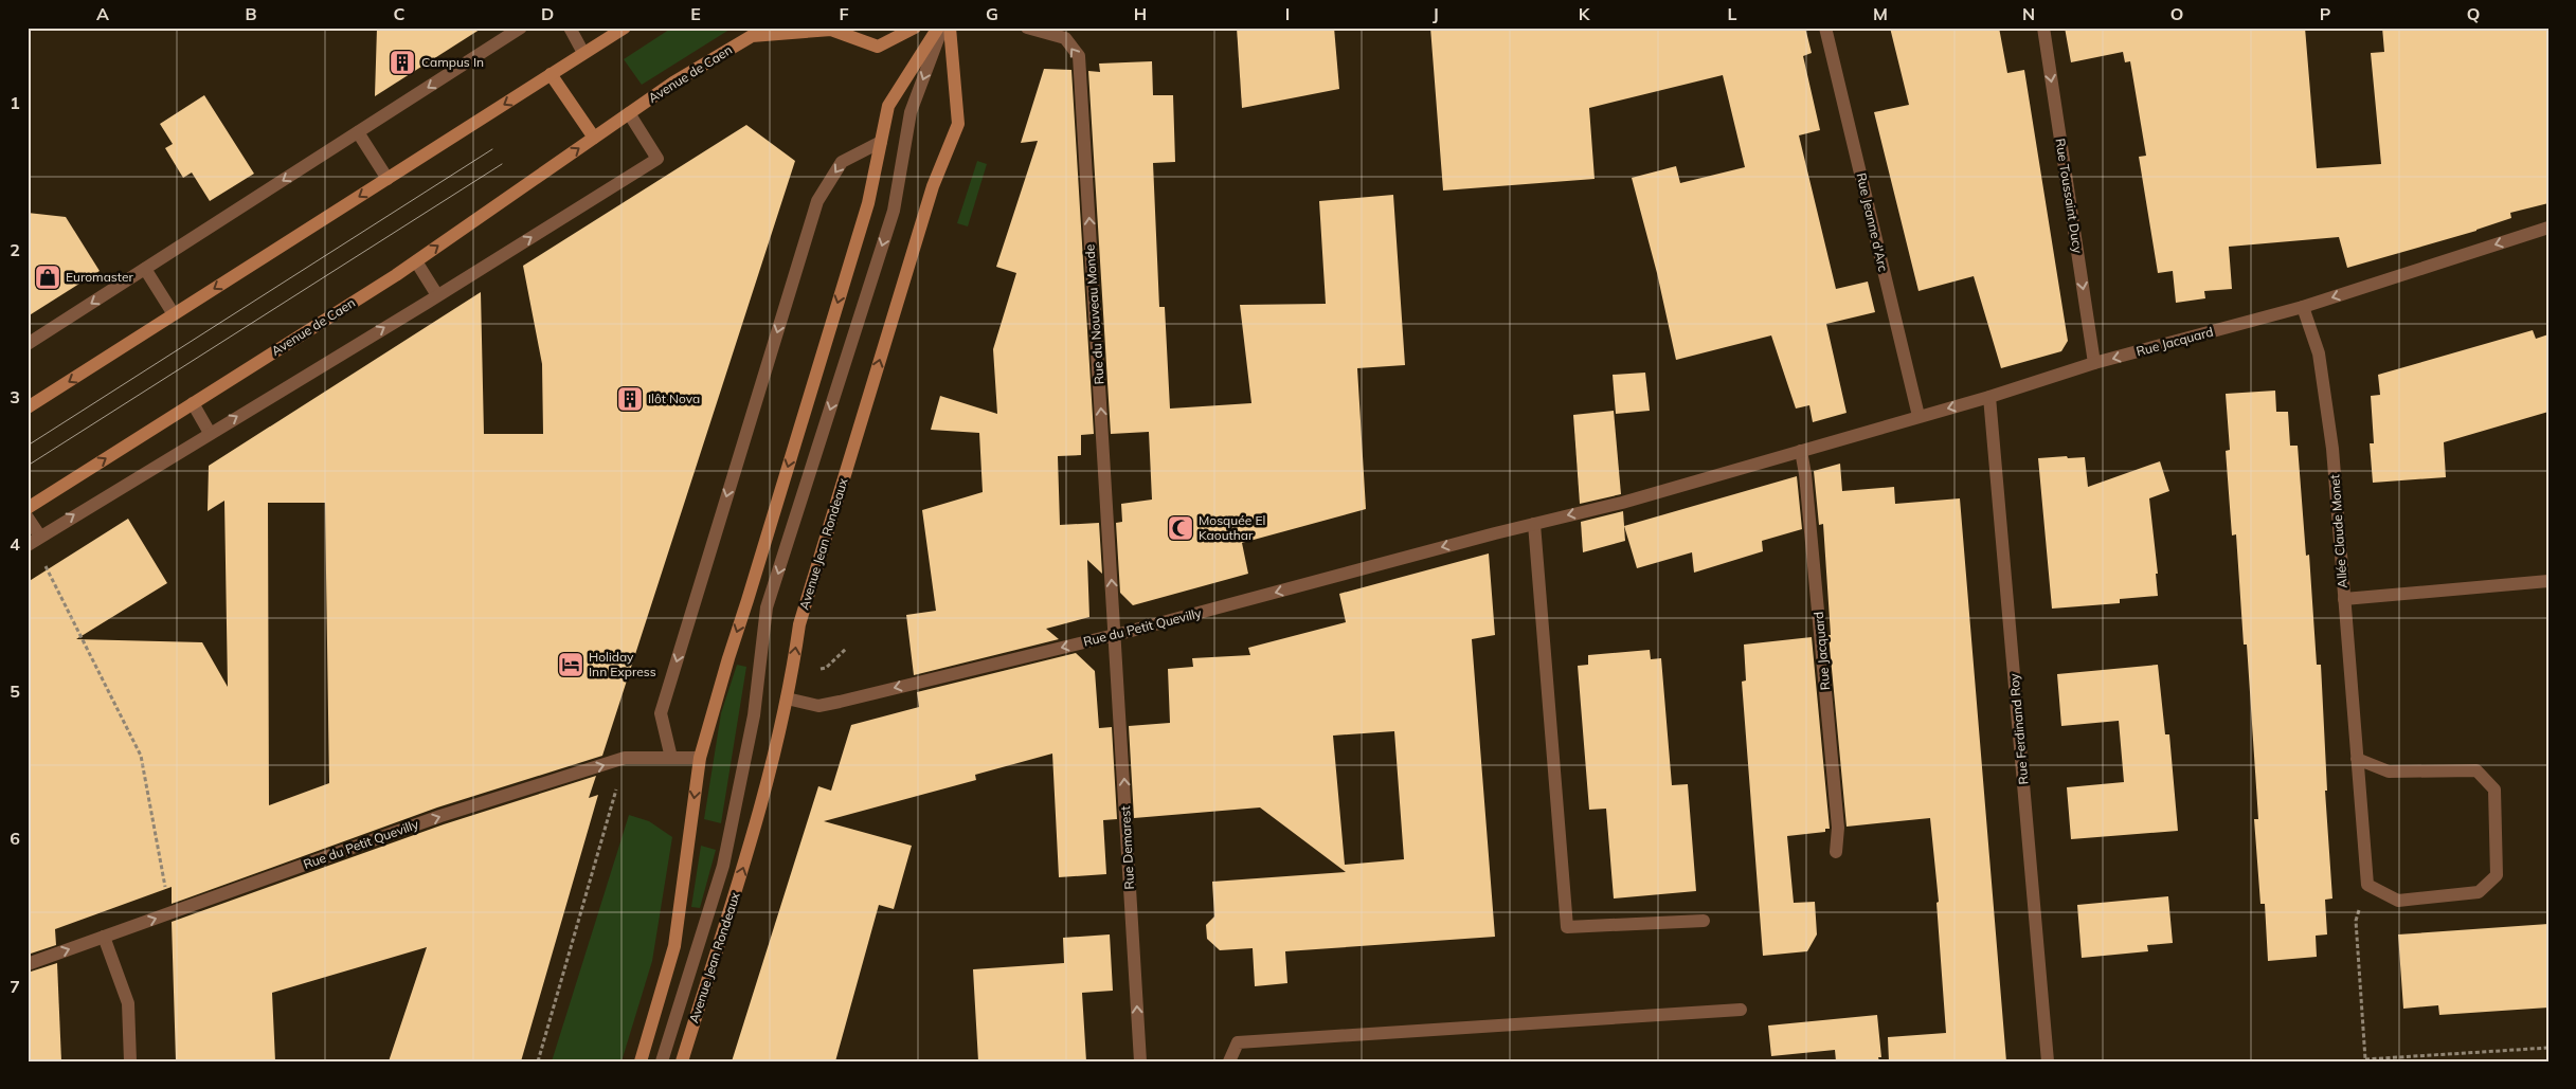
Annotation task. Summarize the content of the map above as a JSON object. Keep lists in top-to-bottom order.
{
  "streets": {
    "main road": ["Avenue de Caen", "Avenue Jean Rondeaux"],
    "street": [
      "Rue Toussaint Ducy",
      "Rue Jeanne d'Arc",
      "Rue du Nouveau Monde",
      "Rue Jacquard",
      "Allée Claude Monet",
      "Rue du Petit Quevilly",
      "Rue Ferdinand Roy",
      "Rue Demarest"
    ]
  },
  "crossings": [
    ["Rue Toussaint Ducy", "Rue Jacquard"],
    ["Rue Jeanne d'Arc", "Rue Jacquard"],
    ["Rue du Nouveau Monde", "Rue du Petit Quevilly"],
    ["Rue du Nouveau Monde", "Rue Demarest"],
    ["Rue Jacquard", "Allée Claude Monet"],
    ["Rue Jacquard", "Rue du Petit Quevilly"],
    ["Rue Jacquard", "Rue Ferdinand Roy"],
    ["Avenue Jean Rondeaux", "Rue du Petit Quevilly"],
    ["Rue du Petit Quevilly", "Rue Demarest"]
  ],
  "one_way": [
    "Rue Toussaint Ducy",
    "Rue du Nouveau Monde",
    "Rue Jacquard",
    "Rue Demarest"
  ],
  "places": {
    "building": ["Campus In", "Ilôt Nova"],
    "shop": ["Euromaster"],
    "mosque": ["Mosquée El Kaouthar"],
    "hotel": ["Holiday Inn Express"]
  },
  "grid": {
    "columns": [
      "A",
      "B",
      "C",
      "D",
      "E",
      "F",
      "G",
      "H",
      "I",
      "J",
      "K",
      "L",
      "M",
      "N",
      "O",
      "P",
      "Q"
    ],
    "rows": [
      "1",
      "2",
      "3",
      "4",
      "5",
      "6",
      "7"
    ]
  }
}
